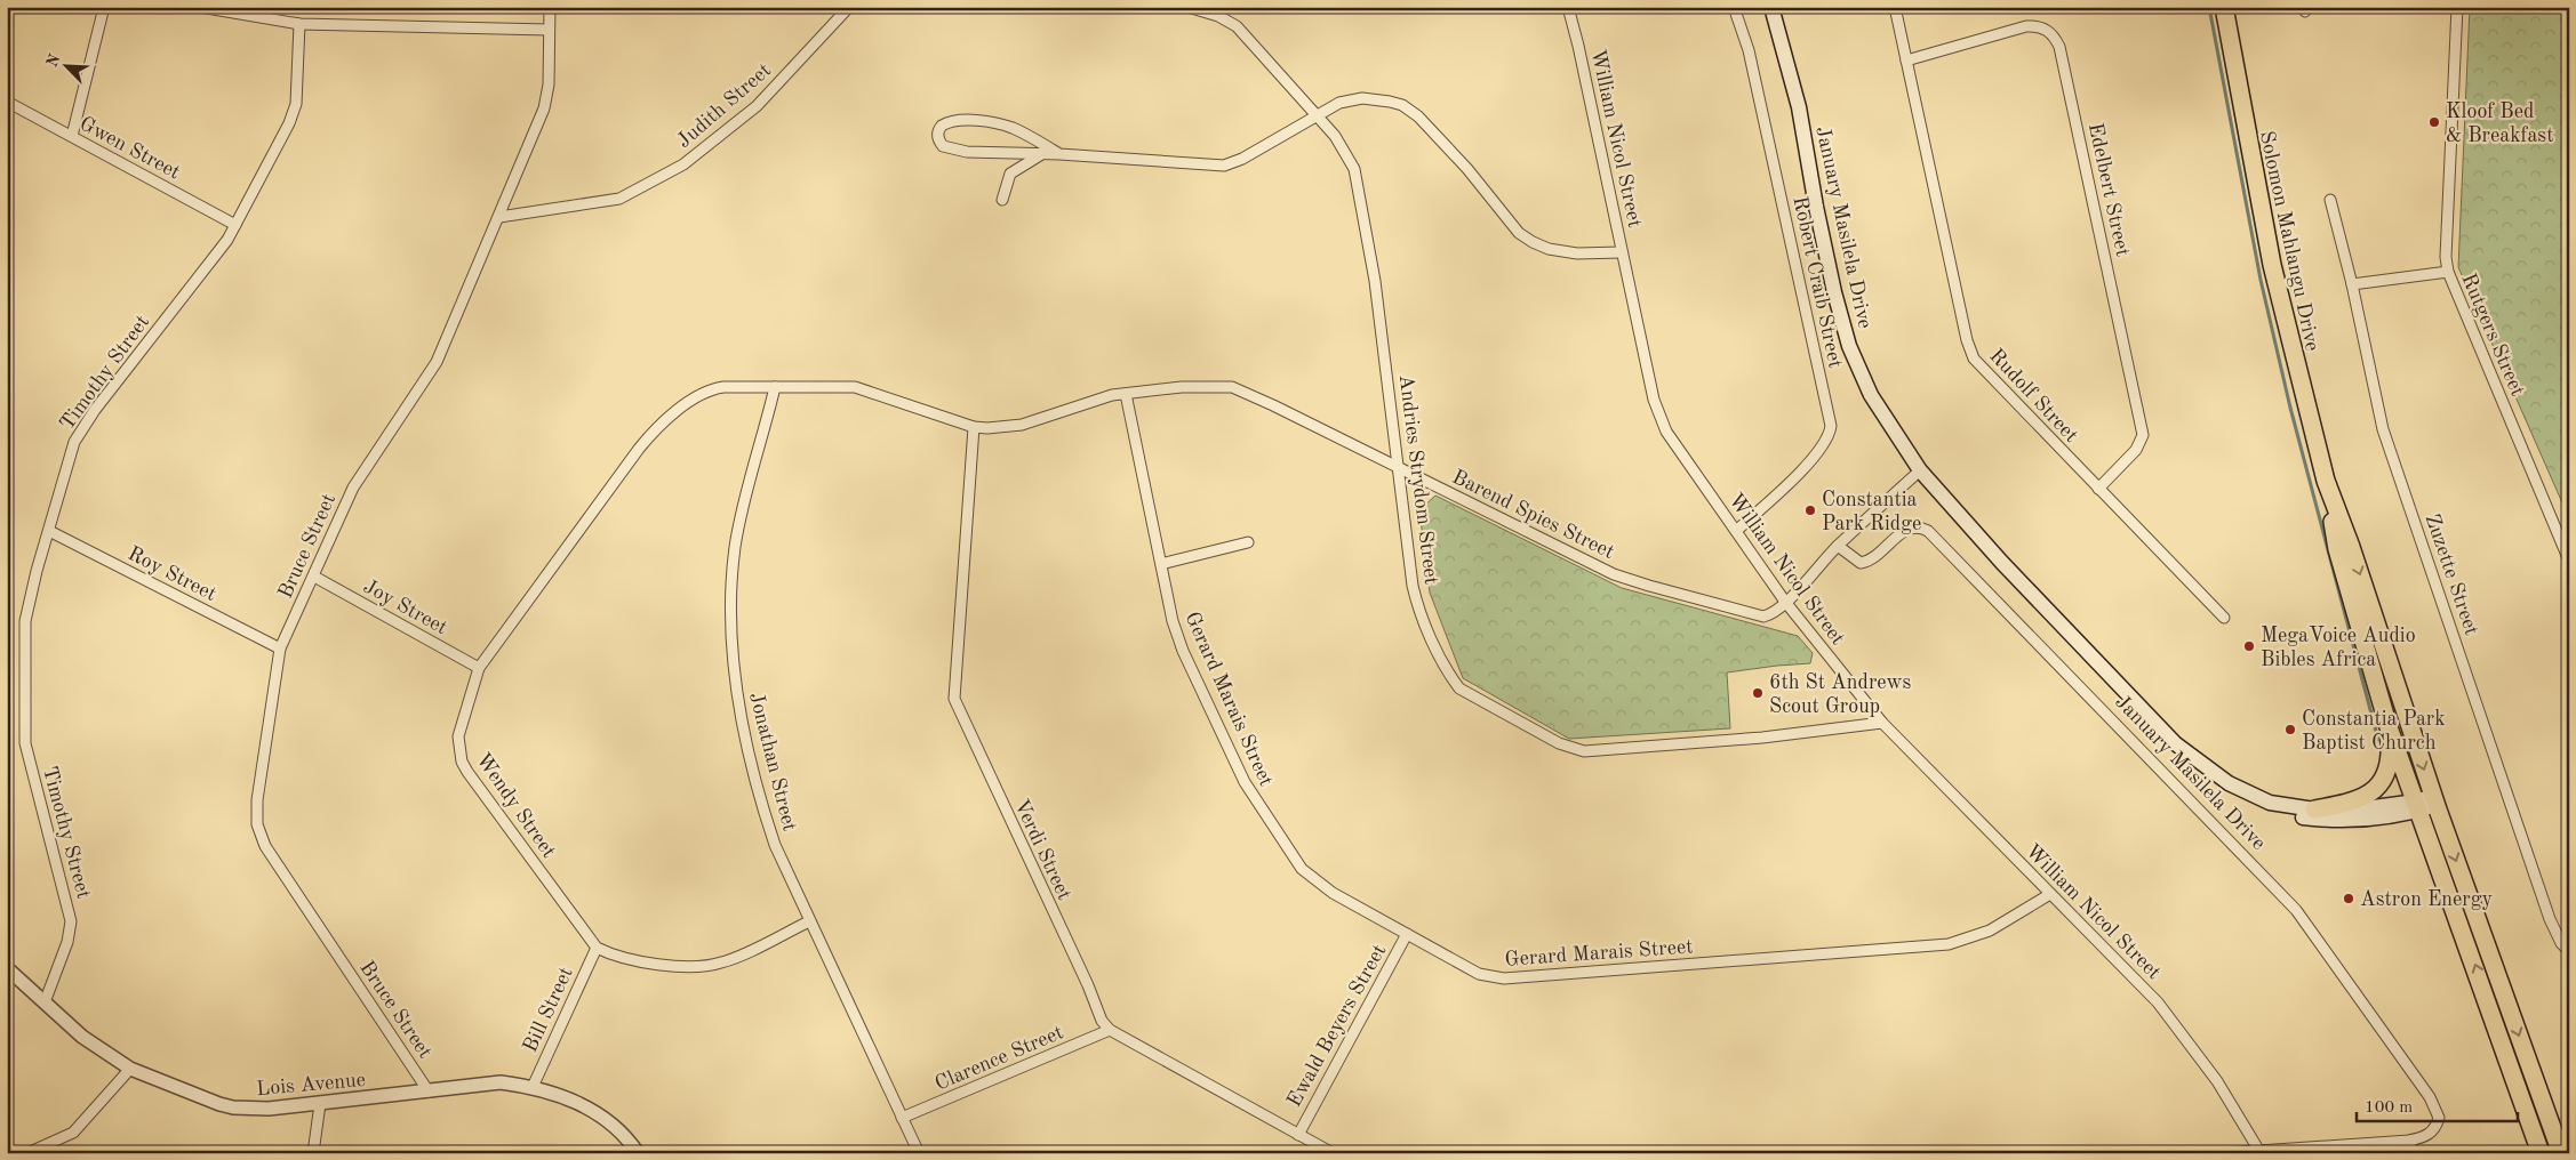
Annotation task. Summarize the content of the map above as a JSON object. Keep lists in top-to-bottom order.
{
  "streets": {
    "main road": ["January Masilela Drive", "Solomon Mahlangu Drive"],
    "street": [
      "Judith Street",
      "William Nicol Street",
      "Gwen Street",
      "Edelbert Street",
      "Robert Craib Street",
      "Rutgers Street",
      "Timothy Street",
      "Rudolf Street",
      "Andries Strydom Street",
      "Barend Spies Street",
      "Bruce Street",
      "Roy Street",
      "Zuzette Street",
      "Joy Street",
      "Gerard Marais Street",
      "Jonathan Street",
      "Wendy Street",
      "Verdi Street",
      "Bill Street",
      "Ewald Beyers Street",
      "Clarence Street",
      "Lois Avenue"
    ]
  },
  "crossings": [
    ["Judith Street", "Bruce Street"],
    ["William Nicol Street", "Robert Craib Street"],
    ["William Nicol Street", "Andries Strydom Street"],
    ["William Nicol Street", "Barend Spies Street"],
    ["William Nicol Street", "Gerard Marais Street"],
    ["Gwen Street", "Timothy Street"],
    ["Edelbert Street", "Rudolf Street"],
    ["January Masilela Drive", "Solomon Mahlangu Drive"],
    ["January Masilela Drive", "Barend Spies Street"],
    ["Timothy Street", "Roy Street"],
    ["Timothy Street", "Lois Avenue"],
    ["Andries Strydom Street", "Barend Spies Street"],
    ["Barend Spies Street", "Gerard Marais Street"],
    ["Barend Spies Street", "Jonathan Street"],
    ["Barend Spies Street", "Wendy Street"],
    ["Barend Spies Street", "Verdi Street"],
    ["Bruce Street", "Roy Street"],
    ["Bruce Street", "Joy Street"],
    ["Bruce Street", "Lois Avenue"],
    ["Joy Street", "Wendy Street"],
    ["Gerard Marais Street", "Ewald Beyers Street"],
    ["Jonathan Street", "Wendy Street"],
    ["Jonathan Street", "Clarence Street"],
    ["Wendy Street", "Bill Street"],
    ["Verdi Street", "Ewald Beyers Street"],
    ["Verdi Street", "Clarence Street"],
    ["Bill Street", "Lois Avenue"]
  ],
  "places": [
    "Kloof Bed & Breakfast",
    "Constantia Park Ridge",
    "MegaVoice Audio Bibles Africa",
    "6th St Andrews Scout Group",
    "Constantia Park Baptist Church",
    "Astron Energy"
  ],
  "scale_bar": "100 m",
  "north": "top left"
}
